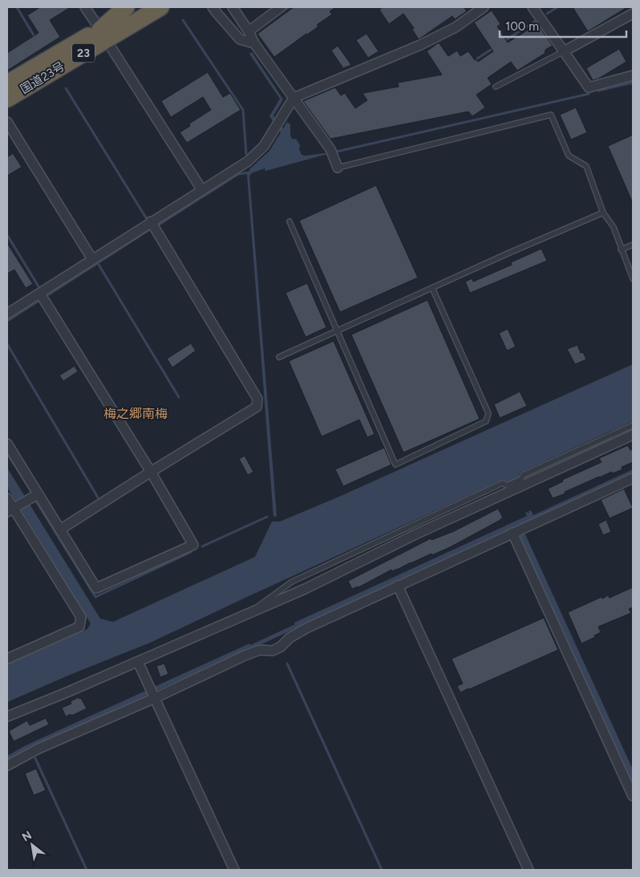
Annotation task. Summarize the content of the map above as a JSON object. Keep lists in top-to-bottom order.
{
  "streets": {
    "highway": ["23", "国道23号"]
  },
  "districts": ["梅之郷南梅"],
  "scale_bar": "100 m",
  "north": "top left"
}
